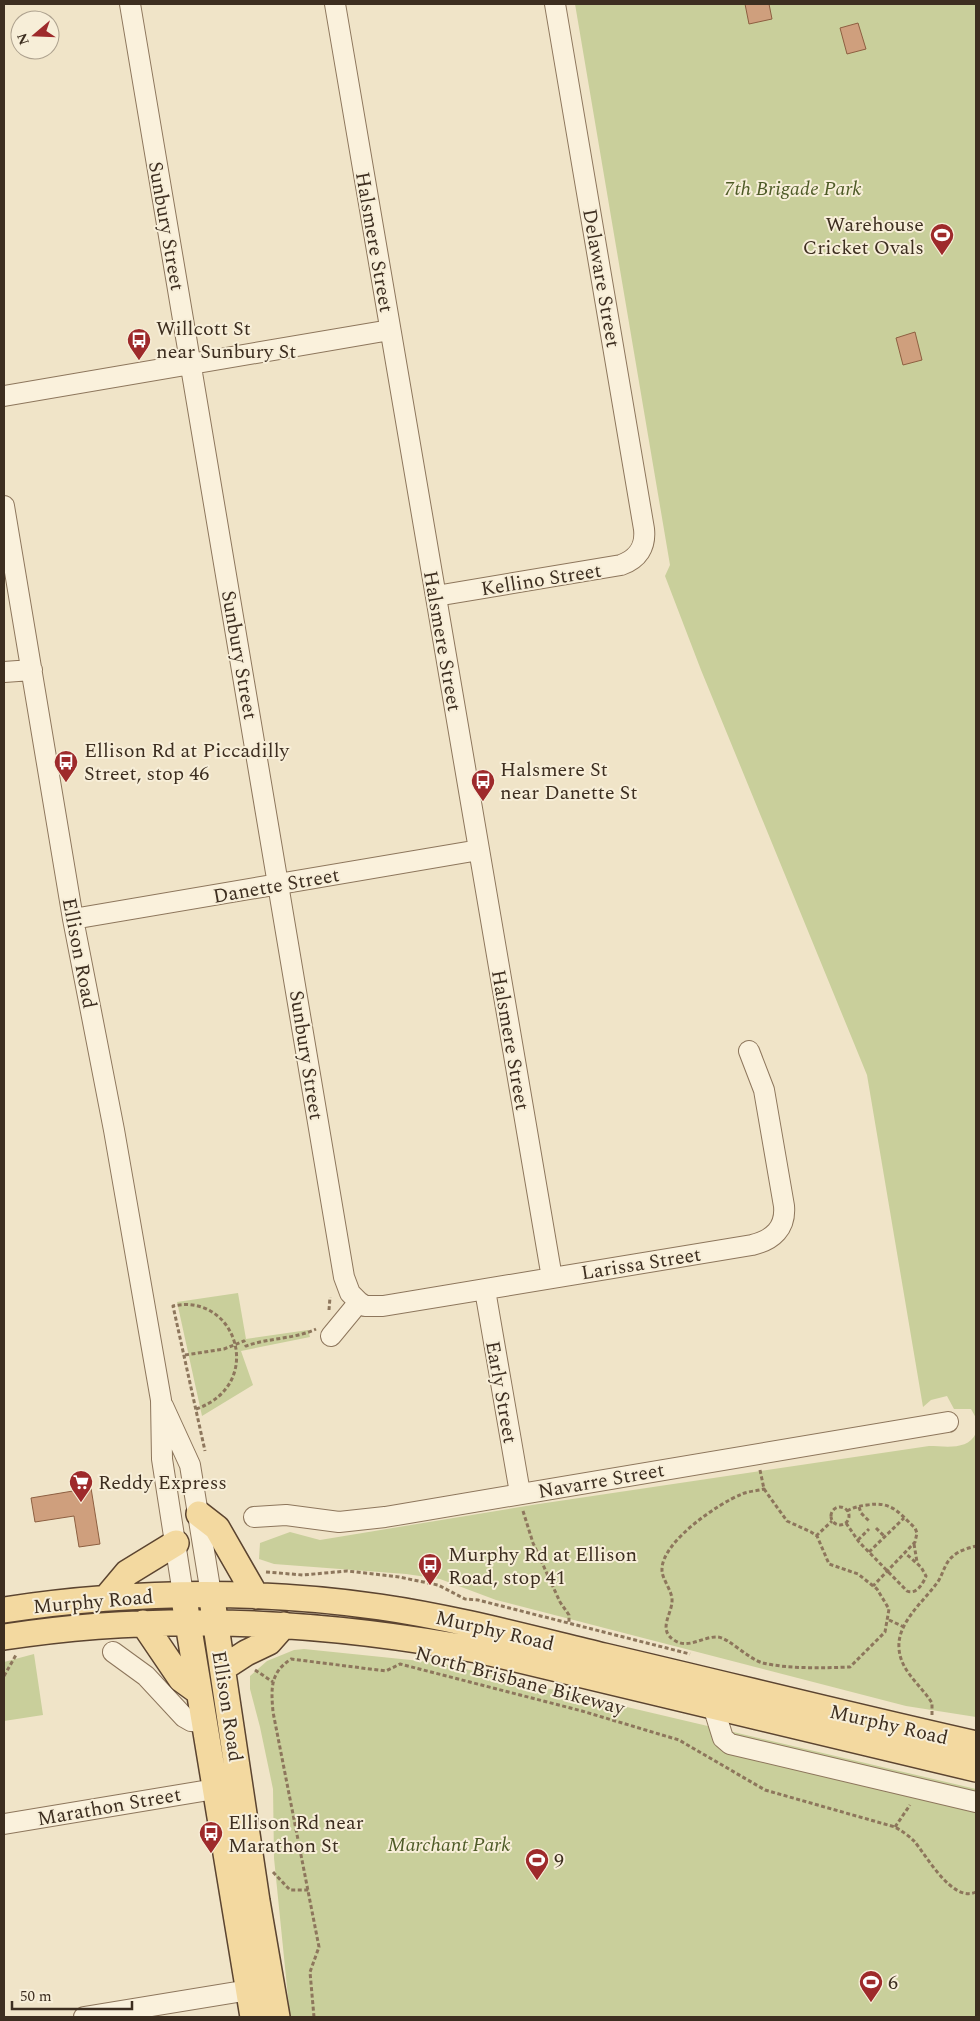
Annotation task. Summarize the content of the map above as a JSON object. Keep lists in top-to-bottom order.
{
  "streets": {
    "main road": ["Ellison Road", "Murphy Road"],
    "street": [
      "Sunbury Street",
      "Halsmere Street",
      "Delaware Street",
      "Kellino Street",
      "Danette Street",
      "Larissa Street",
      "Early Street",
      "Navarre Street",
      "Marathon Street"
    ],
    "path": ["North Brisbane Bikeway"]
  },
  "crossings": [
    ["Sunbury Street", "Danette Street"],
    ["Sunbury Street", "Larissa Street"],
    ["Halsmere Street", "Kellino Street"],
    ["Halsmere Street", "Danette Street"],
    ["Halsmere Street", "Larissa Street"],
    ["Delaware Street", "Kellino Street"],
    ["Danette Street", "Ellison Road"],
    ["Ellison Road", "Murphy Road"],
    ["Ellison Road", "Marathon Street"],
    ["Larissa Street", "Early Street"],
    ["Early Street", "Navarre Street"]
  ],
  "parks": ["7th Brigade Park", "Marchant Park"],
  "places": {
    "sports": ["Warehouse Cricket Ovals", "9", "6"],
    "bus stop": [
      "Willcott St near Sunbury St",
      "Ellison Rd at Piccadilly Street, stop 46",
      "Halsmere St near Danette St",
      "Murphy Rd at Ellison Road, stop 41",
      "Ellison Rd near Marathon St"
    ],
    "supermarket": ["Reddy Express"]
  },
  "scale_bar": "50 m",
  "north": "left"
}
